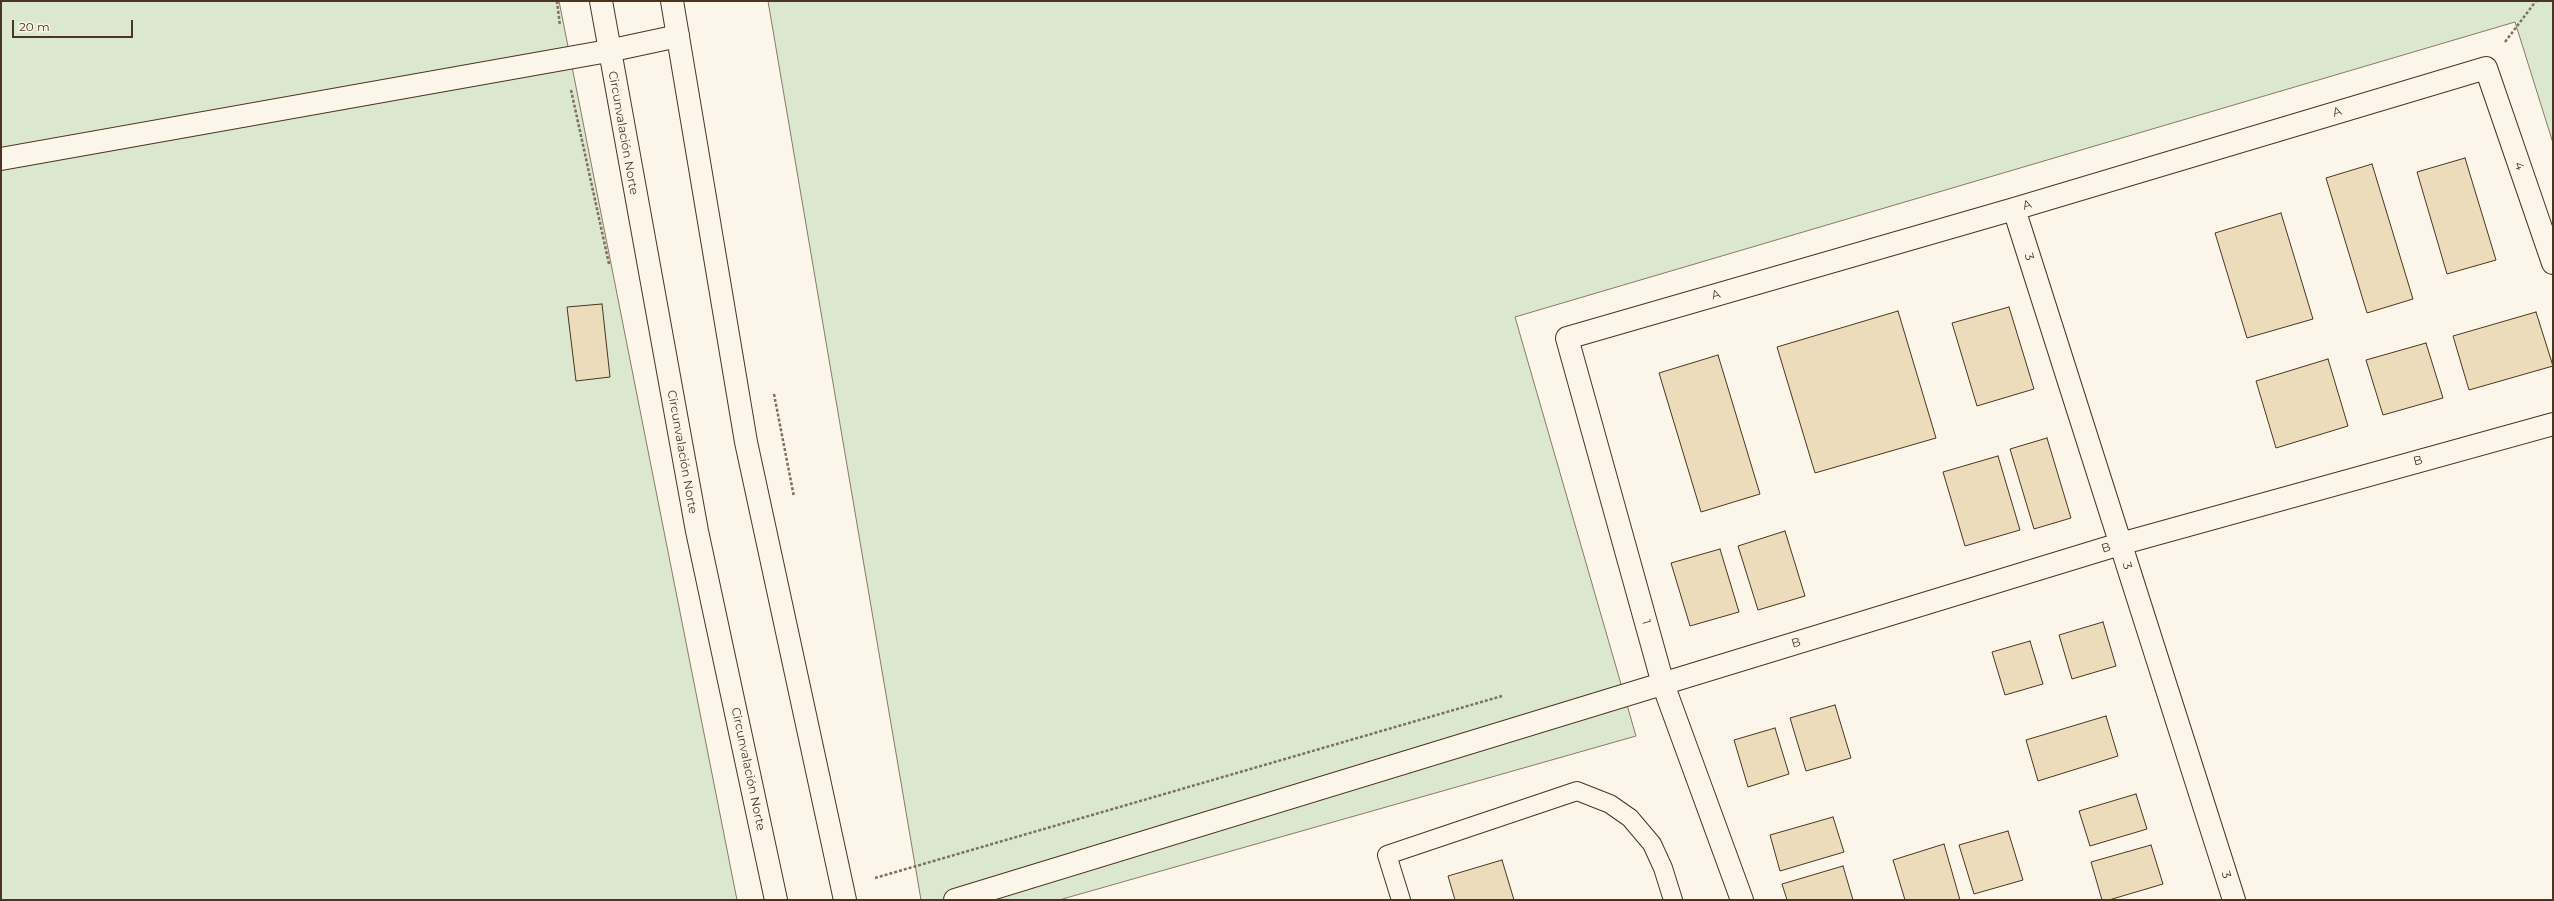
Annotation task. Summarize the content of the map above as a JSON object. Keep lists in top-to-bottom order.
{
  "streets": {
    "main road": [
      "A",
      "Circunvalación Norte",
      "4",
      "3",
      "B",
      "1"
    ]
  },
  "crossings": [
    ["A", "4"],
    ["A", "3"],
    ["A", "1"],
    ["3", "B"],
    ["B", "1"]
  ],
  "scale_bar": "20 m"
}
